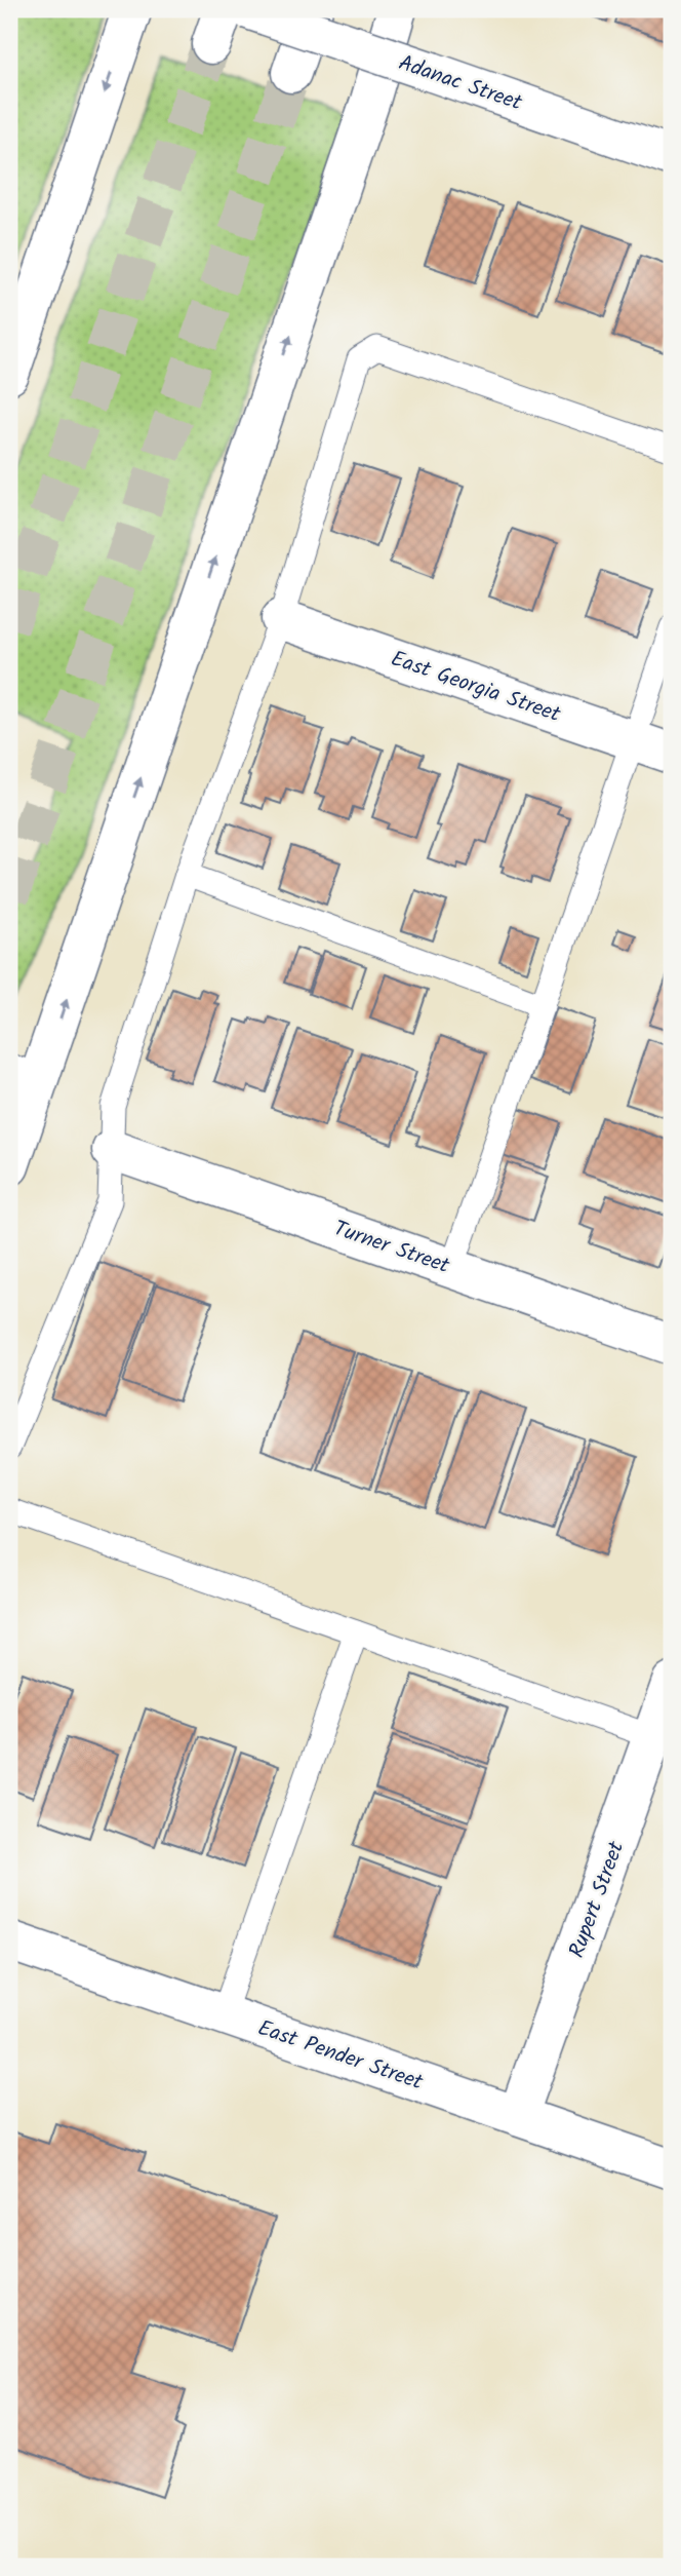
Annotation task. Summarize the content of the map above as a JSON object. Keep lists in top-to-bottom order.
{
  "streets": {
    "main road": [
      "Adanac Street",
      "East Georgia Street",
      "Turner Street",
      "Rupert Street",
      "East Pender Street"
    ]
  },
  "crossings": [
    ["Rupert Street", "East Pender Street"]
  ]
}
